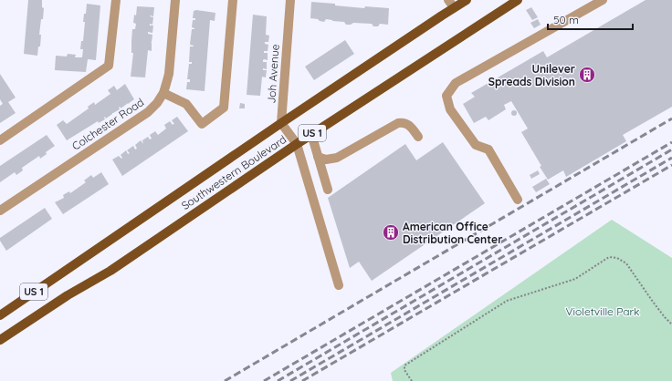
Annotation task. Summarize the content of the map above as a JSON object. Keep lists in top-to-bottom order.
{
  "streets": {
    "main road": ["US 1", "Southwestern Boulevard"],
    "street": ["Joh Avenue", "Colchester Road"]
  },
  "crossings": [
    ["Joh Avenue", "Southwestern Boulevard"]
  ],
  "parks": ["Violetville Park"],
  "places": {
    "building": ["Unilever Spreads Division", "American Office Distribution Center"]
  },
  "scale_bar": "50 m"
}
